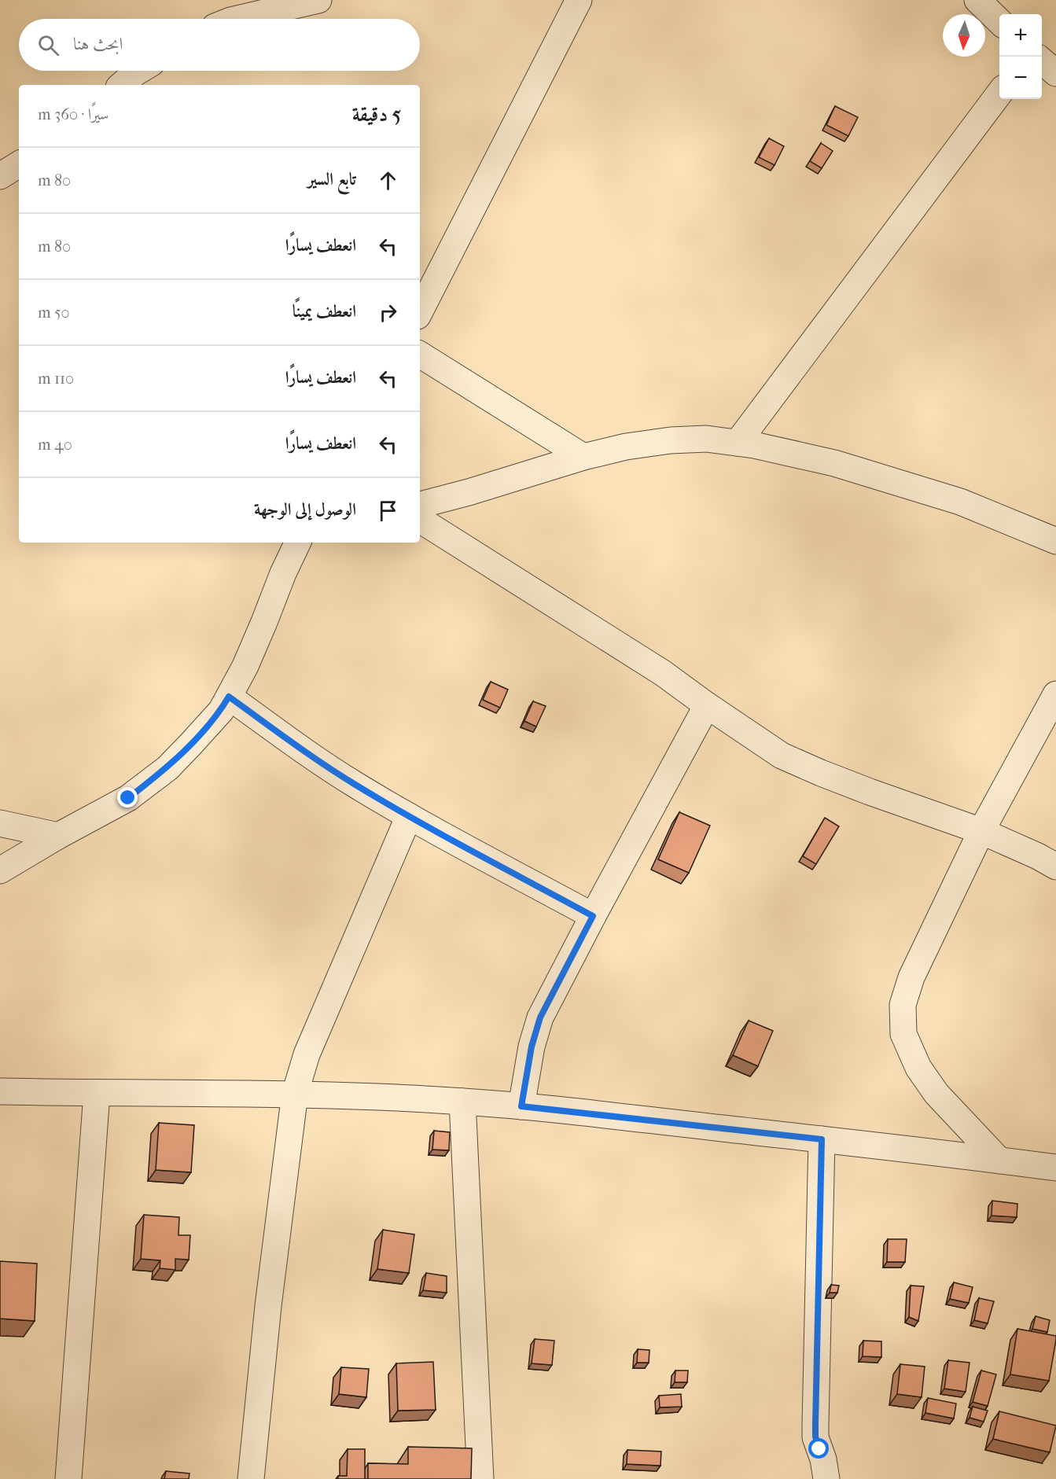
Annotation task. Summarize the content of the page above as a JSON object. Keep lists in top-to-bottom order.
{
  "north": "bottom",
  "page": {
    "map_buttons": ["+", "−"],
    "search": "ابحث هنا",
    "heading": ["5 دقيقة", "سيرًا · 360 m"],
    "list": [
      ["تابع السير", "80 m"],
      ["انعطف يسارًا", "80 m"],
      ["انعطف يمينًا", "50 m"],
      ["انعطف يسارًا", "110 m"],
      ["انعطف يسارًا", "40 m"],
      "الوصول إلى الوجهة"
    ]
  }
}
